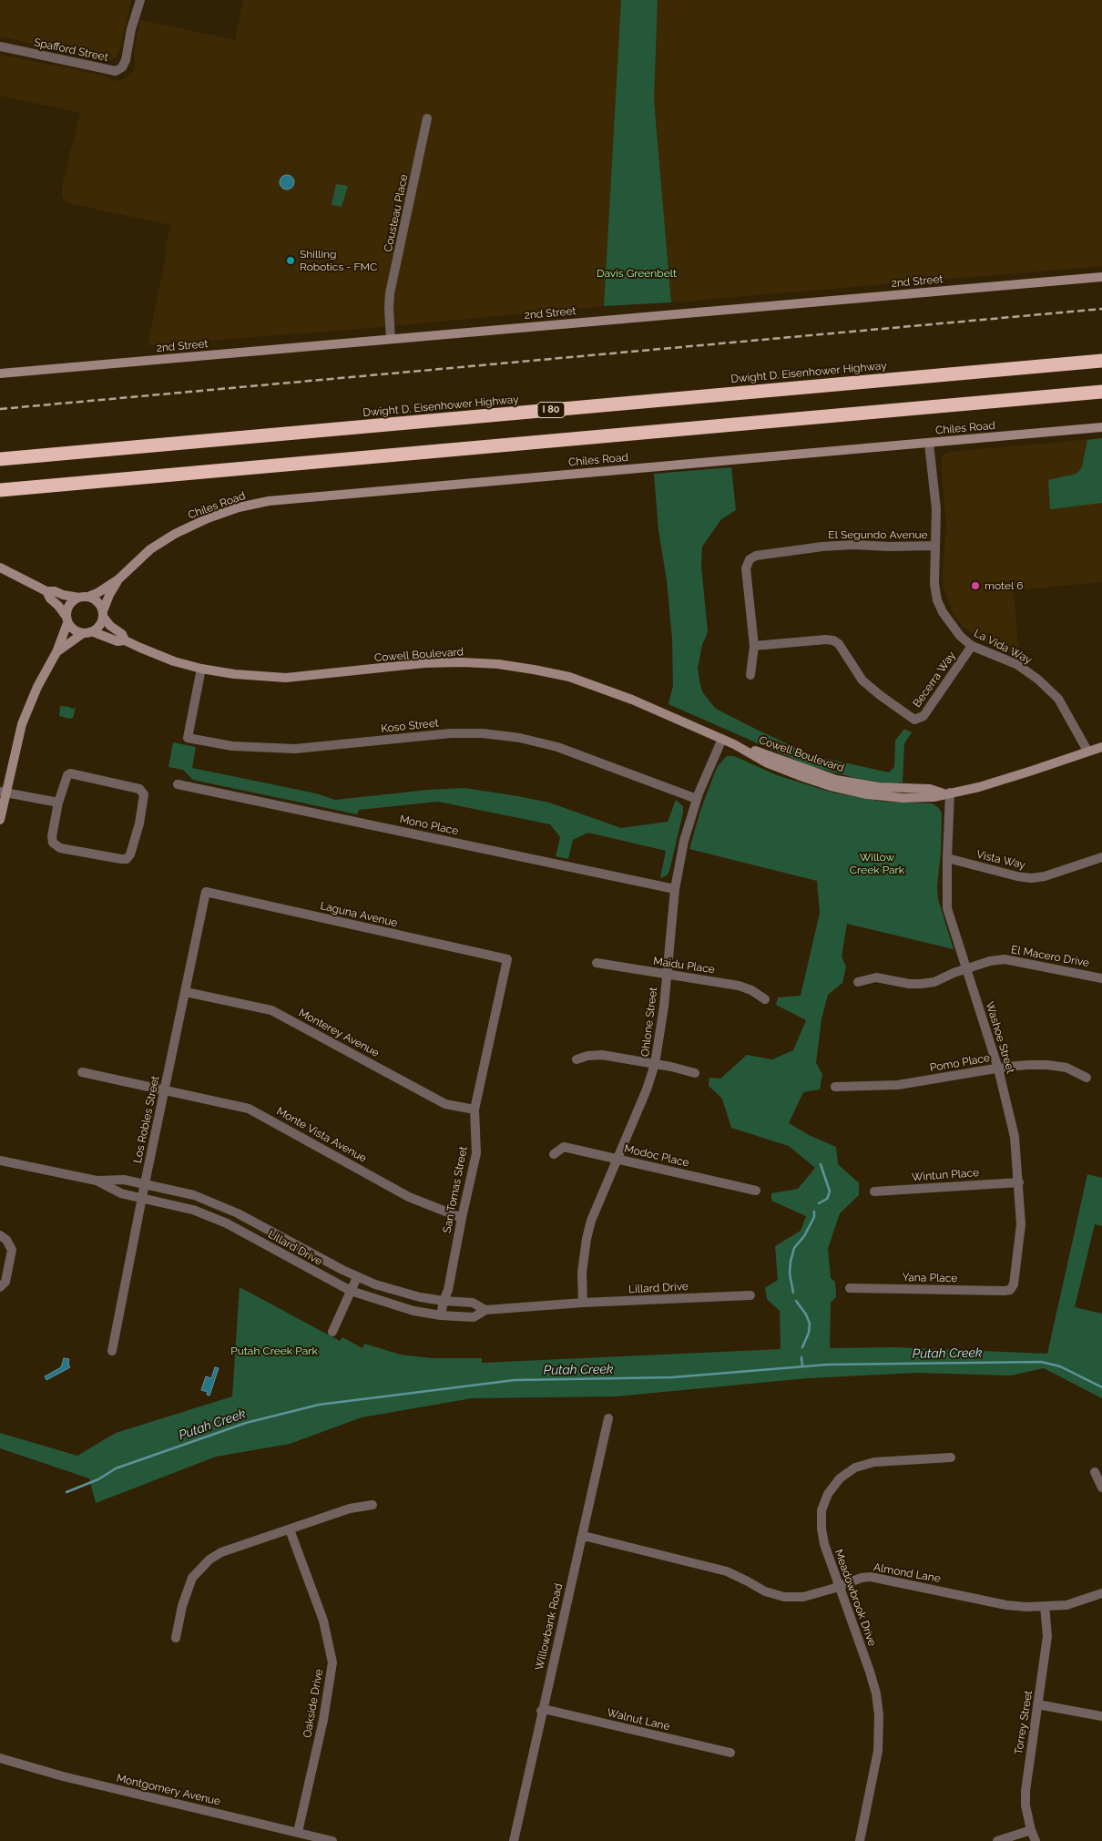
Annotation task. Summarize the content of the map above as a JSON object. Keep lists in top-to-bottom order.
{
  "streets": {
    "highway": ["Dwight D. Eisenhower Highway", "I 80"],
    "street": [
      "Spafford Street",
      "Cousteau Place",
      "2nd Street",
      "Chiles Road",
      "El Segundo Avenue",
      "La Vida Way",
      "Cowell Boulevard",
      "Becerra Way",
      "Koso Street",
      "Mono Place",
      "Vista Way",
      "Laguna Avenue",
      "El Macero Drive",
      "Maidu Place",
      "Ohlone Street",
      "Monterey Avenue",
      "Washoe Street",
      "Pomo Place",
      "Los Robles Street",
      "Monte Vista Avenue",
      "Modoc Place",
      "Wintun Place",
      "San Tomas Street",
      "Lillard Drive",
      "Yana Place",
      "Almond Lane",
      "Meadowbrook Drive",
      "Willowbank Road",
      "Oakside Drive",
      "Walnut Lane",
      "Torrey Street",
      "Montgomery Avenue"
    ]
  },
  "crossings": [
    ["Cousteau Place", "2nd Street"],
    ["Chiles Road", "La Vida Way"],
    ["El Segundo Avenue", "La Vida Way"],
    ["El Segundo Avenue", "Becerra Way"],
    ["La Vida Way", "Cowell Boulevard"],
    ["La Vida Way", "Becerra Way"],
    ["Cowell Boulevard", "Koso Street"],
    ["Cowell Boulevard", "Ohlone Street"],
    ["Cowell Boulevard", "Washoe Street"],
    ["Koso Street", "Ohlone Street"],
    ["Mono Place", "Ohlone Street"],
    ["Vista Way", "Washoe Street"],
    ["Laguna Avenue", "Los Robles Street"],
    ["Laguna Avenue", "San Tomas Street"],
    ["El Macero Drive", "Washoe Street"],
    ["Maidu Place", "Ohlone Street"],
    ["Ohlone Street", "Modoc Place"],
    ["Ohlone Street", "Lillard Drive"],
    ["Monterey Avenue", "Los Robles Street"],
    ["Monterey Avenue", "San Tomas Street"],
    ["Washoe Street", "Pomo Place"],
    ["Washoe Street", "Wintun Place"],
    ["Washoe Street", "Yana Place"],
    ["Los Robles Street", "Monte Vista Avenue"],
    ["Los Robles Street", "Lillard Drive"],
    ["Monte Vista Avenue", "San Tomas Street"],
    ["San Tomas Street", "Lillard Drive"],
    ["Almond Lane", "Meadowbrook Drive"],
    ["Almond Lane", "Willowbank Road"],
    ["Almond Lane", "Torrey Street"],
    ["Willowbank Road", "Walnut Lane"],
    ["Oakside Drive", "Montgomery Avenue"]
  ],
  "water": ["Putah Creek"],
  "parks": ["Davis Greenbelt", "Willow Creek Park", "Putah Creek Park"],
  "places": ["Shilling Robotics - FMC", "motel 6"]
}
